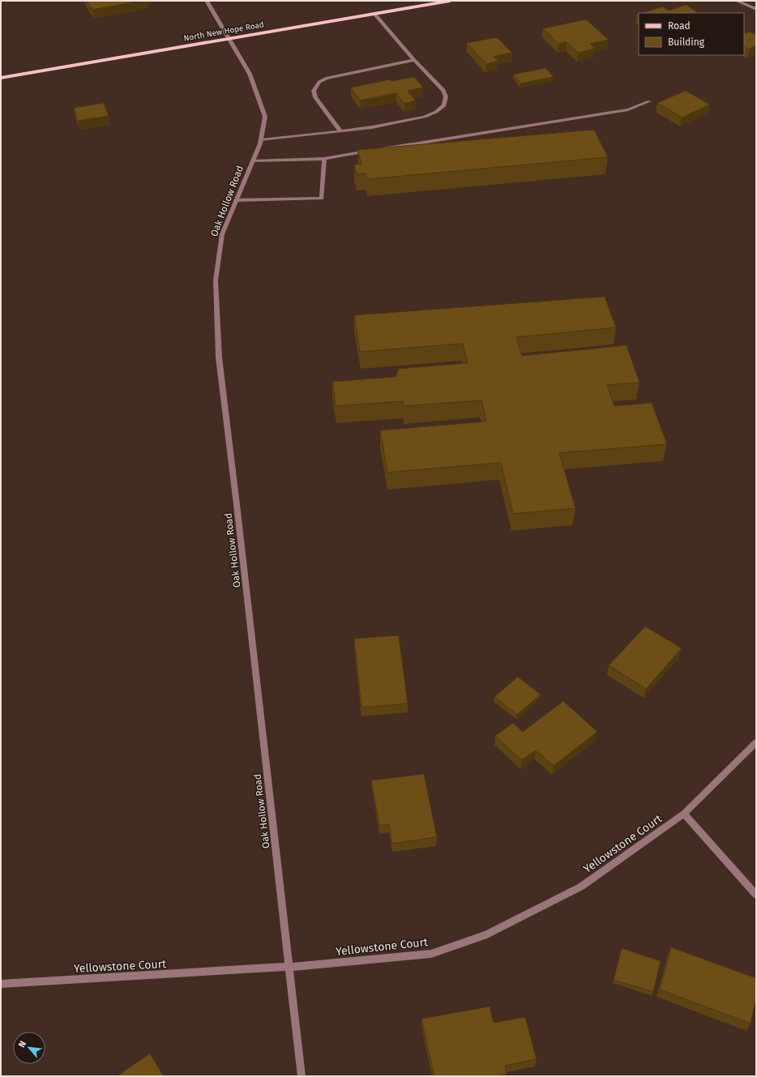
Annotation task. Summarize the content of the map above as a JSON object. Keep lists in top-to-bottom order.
{
  "streets": {
    "main road": ["North New Hope Road"],
    "street": ["Oak Hollow Road", "Yellowstone Court"]
  },
  "crossings": [
    ["North New Hope Road", "Oak Hollow Road"],
    ["Oak Hollow Road", "Yellowstone Court"]
  ],
  "legend": ["Road", "Building"],
  "north": "top left"
}
